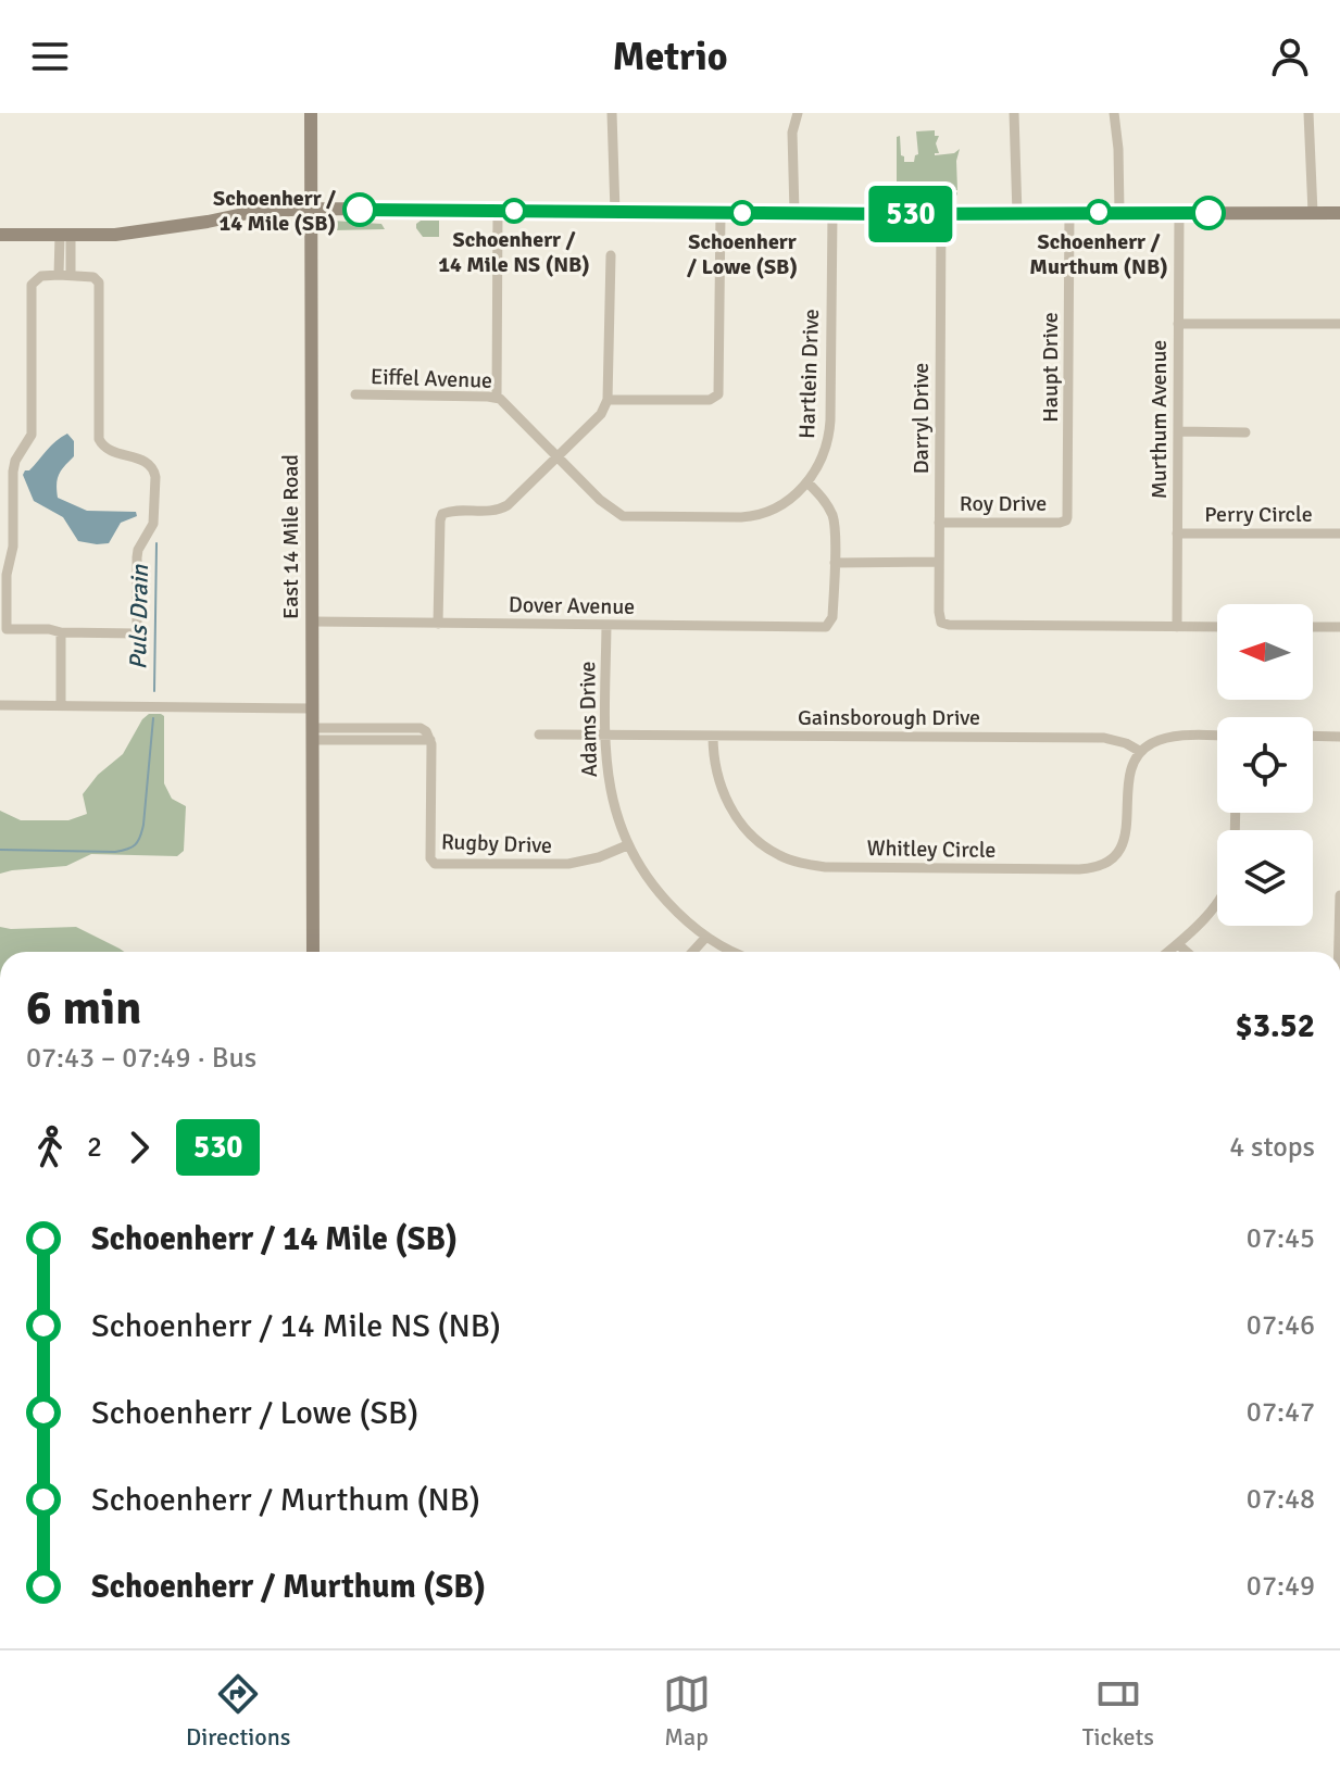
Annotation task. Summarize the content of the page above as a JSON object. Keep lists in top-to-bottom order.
{
  "streets": {
    "main road": ["East 14 Mile Road"],
    "street": [
      "Haupt Drive",
      "Hartlein Drive",
      "Eiffel Avenue",
      "Darryl Drive",
      "Murthum Avenue",
      "Roy Drive",
      "Perry Circle",
      "Dover Avenue",
      "Gainsborough Drive",
      "Adams Drive",
      "Rugby Drive",
      "Whitley Circle"
    ]
  },
  "crossings": [
    ["Haupt Drive", "Roy Drive"],
    ["Hartlein Drive", "Eiffel Avenue"],
    ["Darryl Drive", "Murthum Avenue"],
    ["Darryl Drive", "Roy Drive"],
    ["Murthum Avenue", "Perry Circle"],
    ["East 14 Mile Road", "Dover Avenue"],
    ["East 14 Mile Road", "Rugby Drive"],
    ["Dover Avenue", "Adams Drive"],
    ["Gainsborough Drive", "Adams Drive"],
    ["Gainsborough Drive", "Whitley Circle"],
    ["Adams Drive", "Rugby Drive"]
  ],
  "water": ["Puls Drain"],
  "places": [
    "Schoenherr / 14 Mile (SB)",
    "Schoenherr / 14 Mile NS (NB)",
    "Schoenherr / Murthum (NB)",
    "Schoenherr / Lowe (SB)"
  ],
  "lines": ["bus line 530"],
  "north": "left",
  "page": {
    "header": "Metrio",
    "on_map": "530",
    "heading": ["6 min", "07:43 – 07:49 · Bus", "$3.52"],
    "legs": ["2", "530", "4 stops"],
    "list": [
      {
        "name": "Schoenherr / 14 Mile (SB)",
        "value": "07:45"
      },
      {
        "name": "Schoenherr / 14 Mile NS (NB)",
        "value": "07:46"
      },
      {
        "name": "Schoenherr / Lowe (SB)",
        "value": "07:47"
      },
      {
        "name": "Schoenherr / Murthum (NB)",
        "value": "07:48"
      },
      {
        "name": "Schoenherr / Murthum (SB)",
        "value": "07:49"
      }
    ],
    "tabs": ["Directions", "Map", "Tickets"]
  }
}
